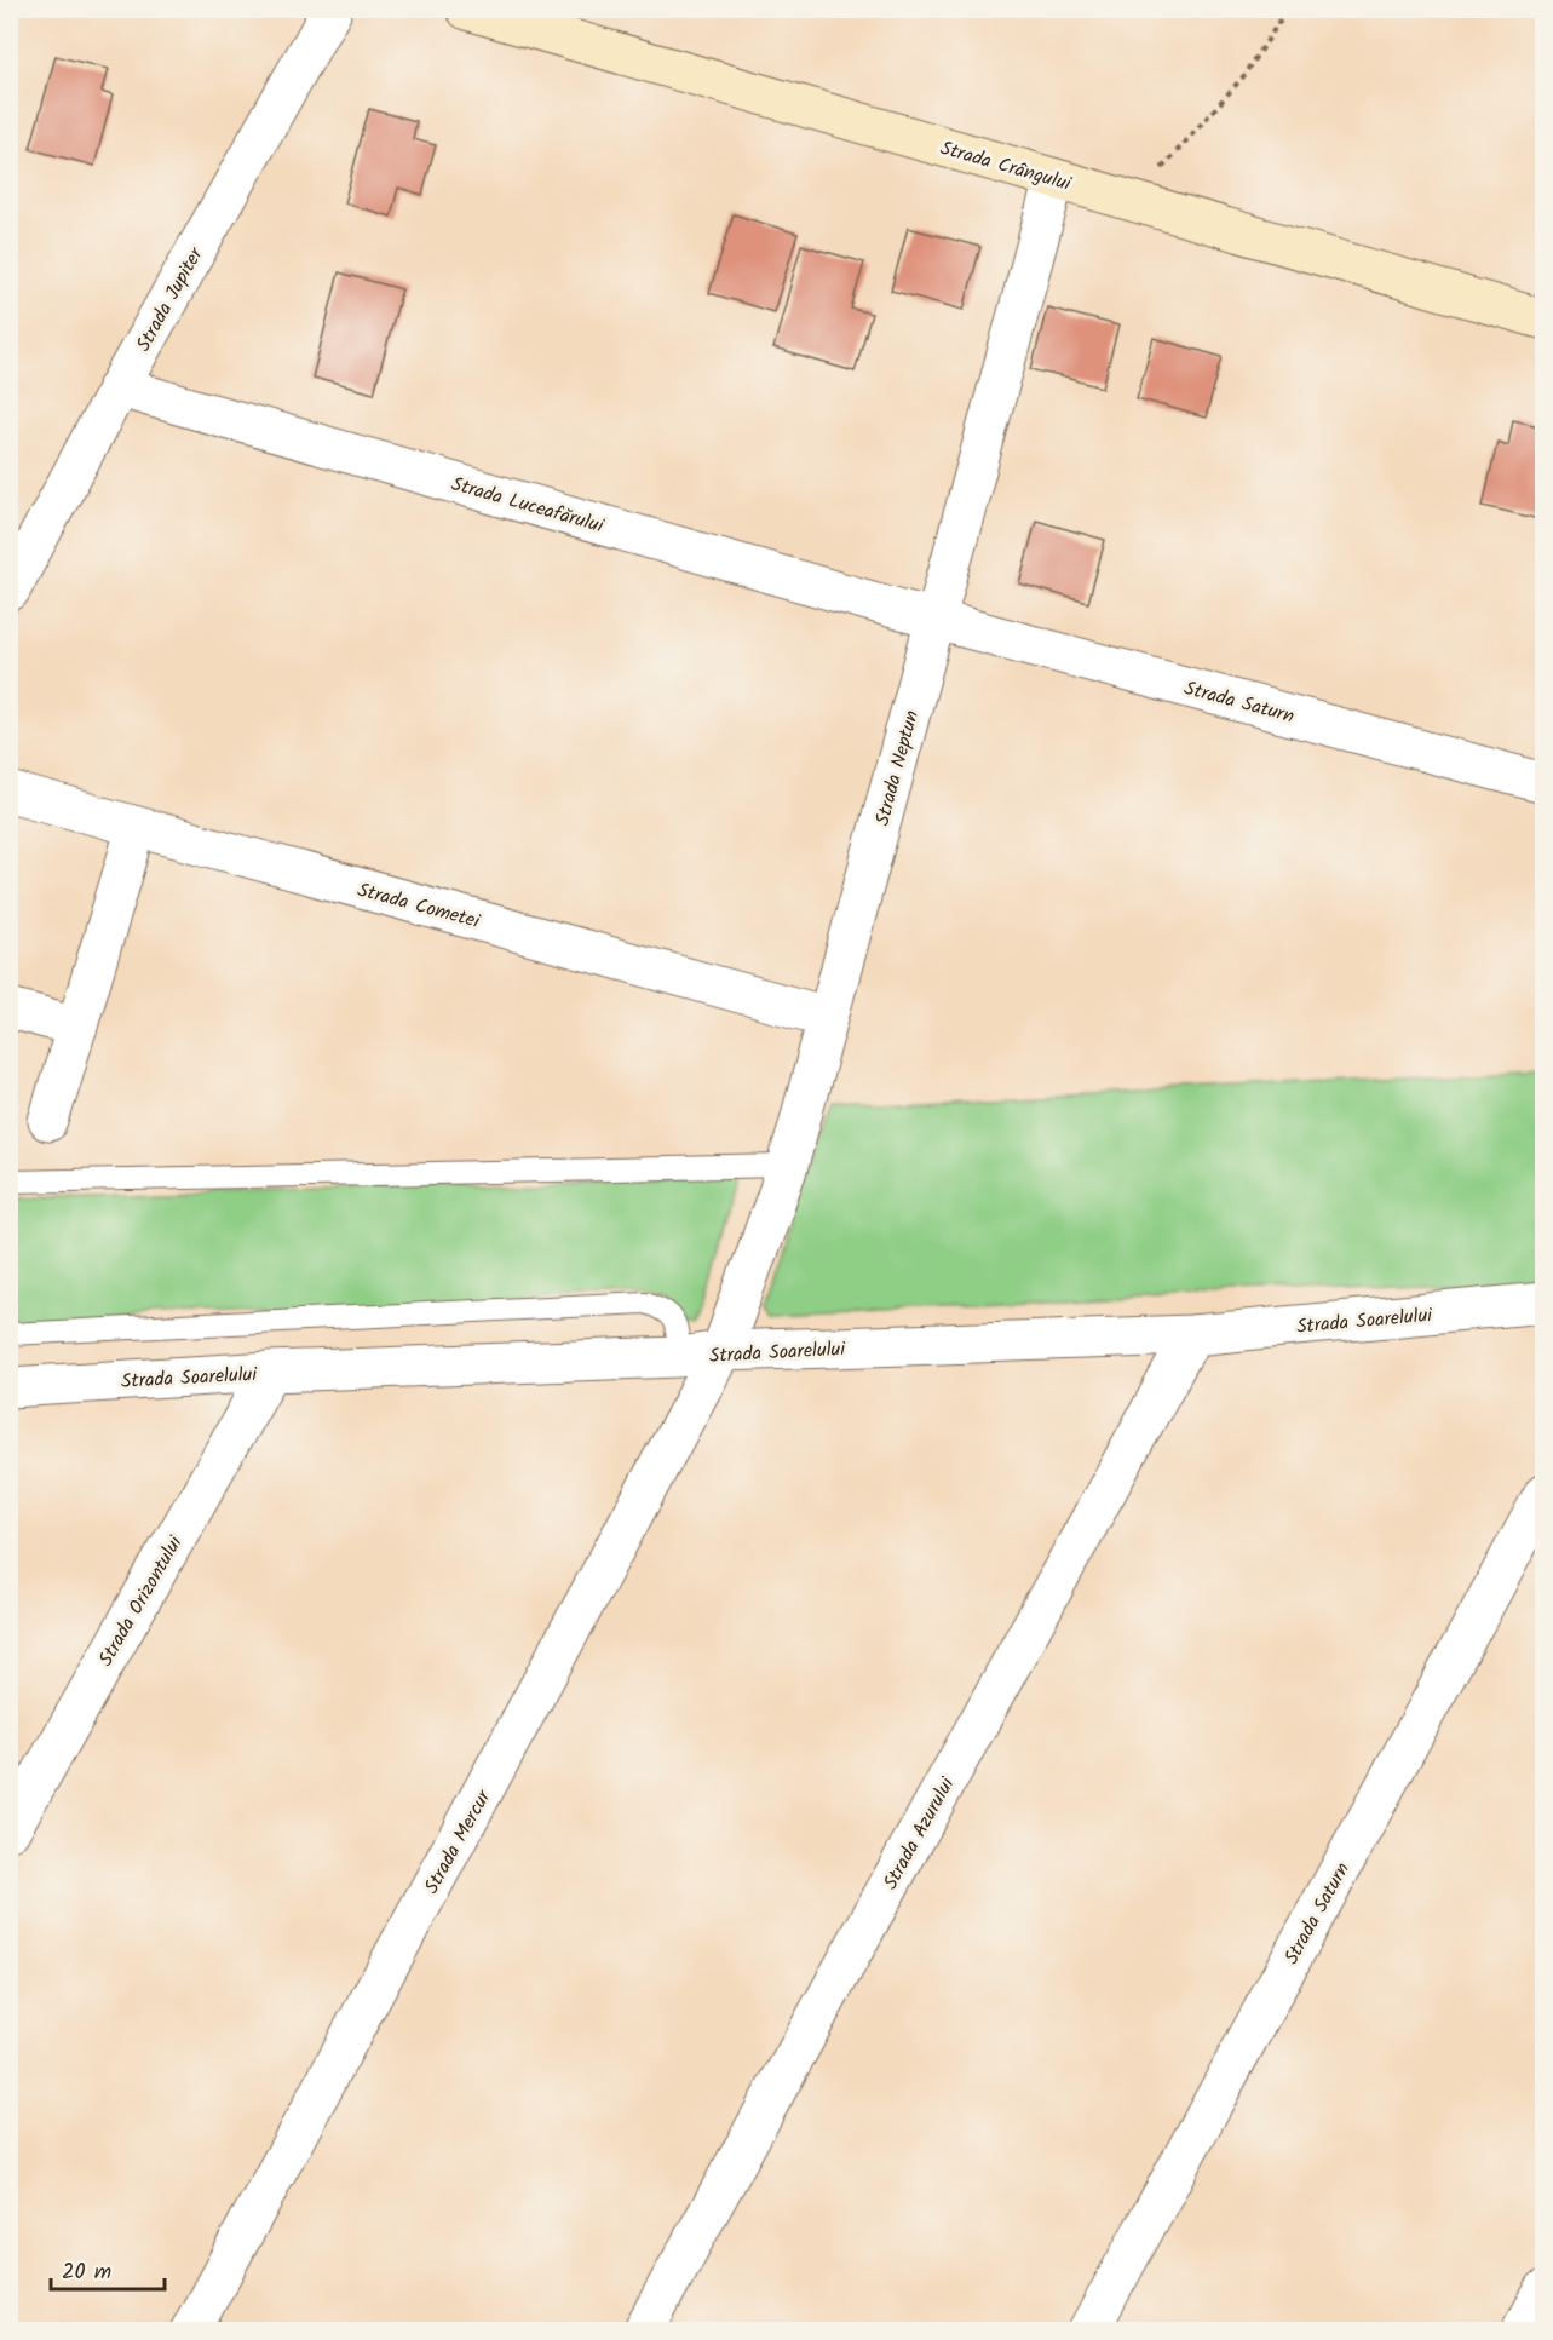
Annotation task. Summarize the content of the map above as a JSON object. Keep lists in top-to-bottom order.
{
  "streets": {
    "main road": ["Strada Crângului"],
    "street": [
      "Strada Jupiter",
      "Strada Luceafărului",
      "Strada Saturn",
      "Strada Neptun",
      "Strada Cometei",
      "Strada Soarelului",
      "Strada Orizontului",
      "Strada Azurului",
      "Strada Mercur"
    ]
  },
  "crossings": [
    ["Strada Crângului", "Strada Neptun"],
    ["Strada Jupiter", "Strada Luceafărului"],
    ["Strada Luceafărului", "Strada Saturn"],
    ["Strada Luceafărului", "Strada Neptun"],
    ["Strada Saturn", "Strada Neptun"],
    ["Strada Neptun", "Strada Cometei"],
    ["Strada Neptun", "Strada Soarelului"],
    ["Strada Neptun", "Strada Mercur"],
    ["Strada Soarelului", "Strada Orizontului"],
    ["Strada Soarelului", "Strada Azurului"],
    ["Strada Soarelului", "Strada Mercur"]
  ],
  "scale_bar": "20 m"
}
